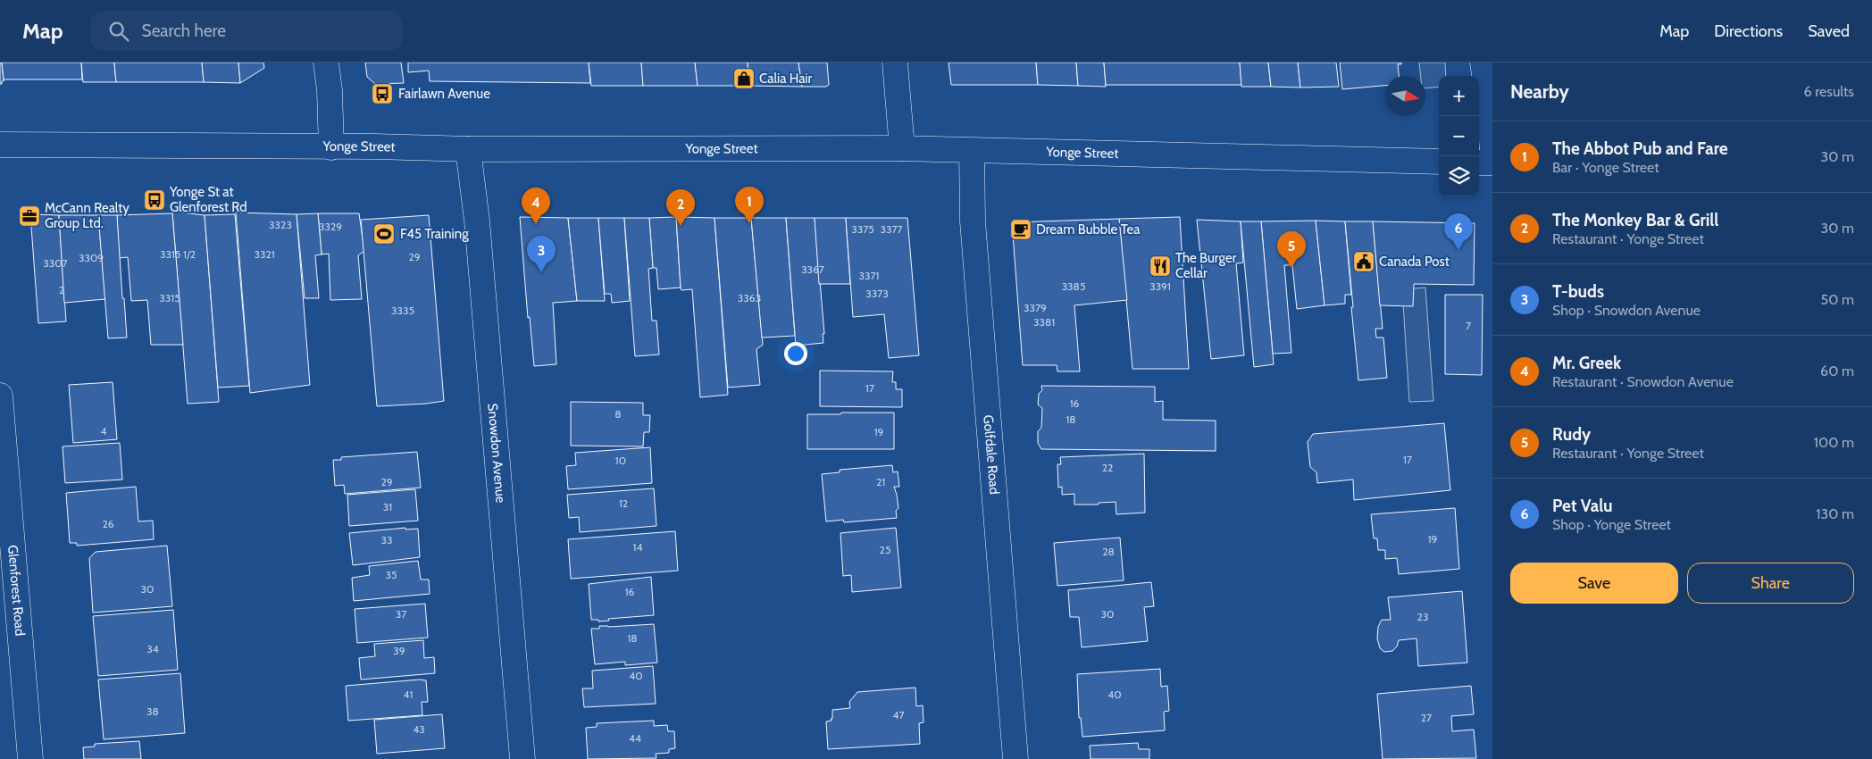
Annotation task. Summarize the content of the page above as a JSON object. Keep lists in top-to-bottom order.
{
  "streets": {
    "street": [
      "Yonge Street",
      "Snowdon Avenue",
      "Golfdale Road",
      "Glenforest Road"
    ]
  },
  "crossings": [
    ["Yonge Street", "Snowdon Avenue"],
    ["Yonge Street", "Golfdale Road"]
  ],
  "places": {
    "shop": ["Calia Hair"],
    "bus stop": ["Fairlawn Avenue", "Yonge St at Glenforest Rd"],
    "office": ["McCann Realty Group Ltd."],
    "cafe": ["Dream Bubble Tea"],
    "sports": ["F45 Training"],
    "public building": ["Canada Post"],
    "restaurant": ["The Burger Cellar"]
  },
  "house_numbers": [
    "3323",
    "3329",
    "3375",
    "3377",
    "3315 1/2",
    "3321",
    "29",
    "3309",
    "3307",
    "3367",
    "3371",
    "3385",
    "3391",
    "2",
    "3373",
    "3315",
    "3363",
    "3379",
    "3335",
    "3381",
    "7",
    "17",
    "16",
    "8",
    "18",
    "4",
    "19",
    "17",
    "10",
    "22",
    "29",
    "21",
    "12",
    "31",
    "26",
    "19",
    "33",
    "14",
    "25",
    "28",
    "35",
    "30",
    "16",
    "37",
    "30",
    "23",
    "18",
    "34",
    "39",
    "40",
    "41",
    "40",
    "38",
    "47",
    "27",
    "43",
    "44"
  ],
  "north": "right",
  "page": {
    "header": "Map",
    "search": "Search here",
    "nav": ["Map", "Directions", "Saved"],
    "heading": ["Nearby", "6 results"],
    "map_buttons": ["+", "−"],
    "list": [
      {
        "mark": "1",
        "name": "The Abbot Pub and Fare",
        "note": "Bar · Yonge Street",
        "value": "30 m"
      },
      {
        "mark": "2",
        "name": "The Monkey Bar & Grill",
        "note": "Restaurant · Yonge Street",
        "value": "30 m"
      },
      {
        "mark": "3",
        "name": "T-buds",
        "note": "Shop · Snowdon Avenue",
        "value": "50 m"
      },
      {
        "mark": "4",
        "name": "Mr. Greek",
        "note": "Restaurant · Snowdon Avenue",
        "value": "60 m"
      },
      {
        "mark": "5",
        "name": "Rudy",
        "note": "Restaurant · Yonge Street",
        "value": "100 m"
      },
      {
        "mark": "6",
        "name": "Pet Valu",
        "note": "Shop · Yonge Street",
        "value": "130 m"
      }
    ],
    "pins": [
      "1",
      "4",
      "2",
      "6",
      "5",
      "3"
    ],
    "buttons": ["Save", "Share"]
  }
}
